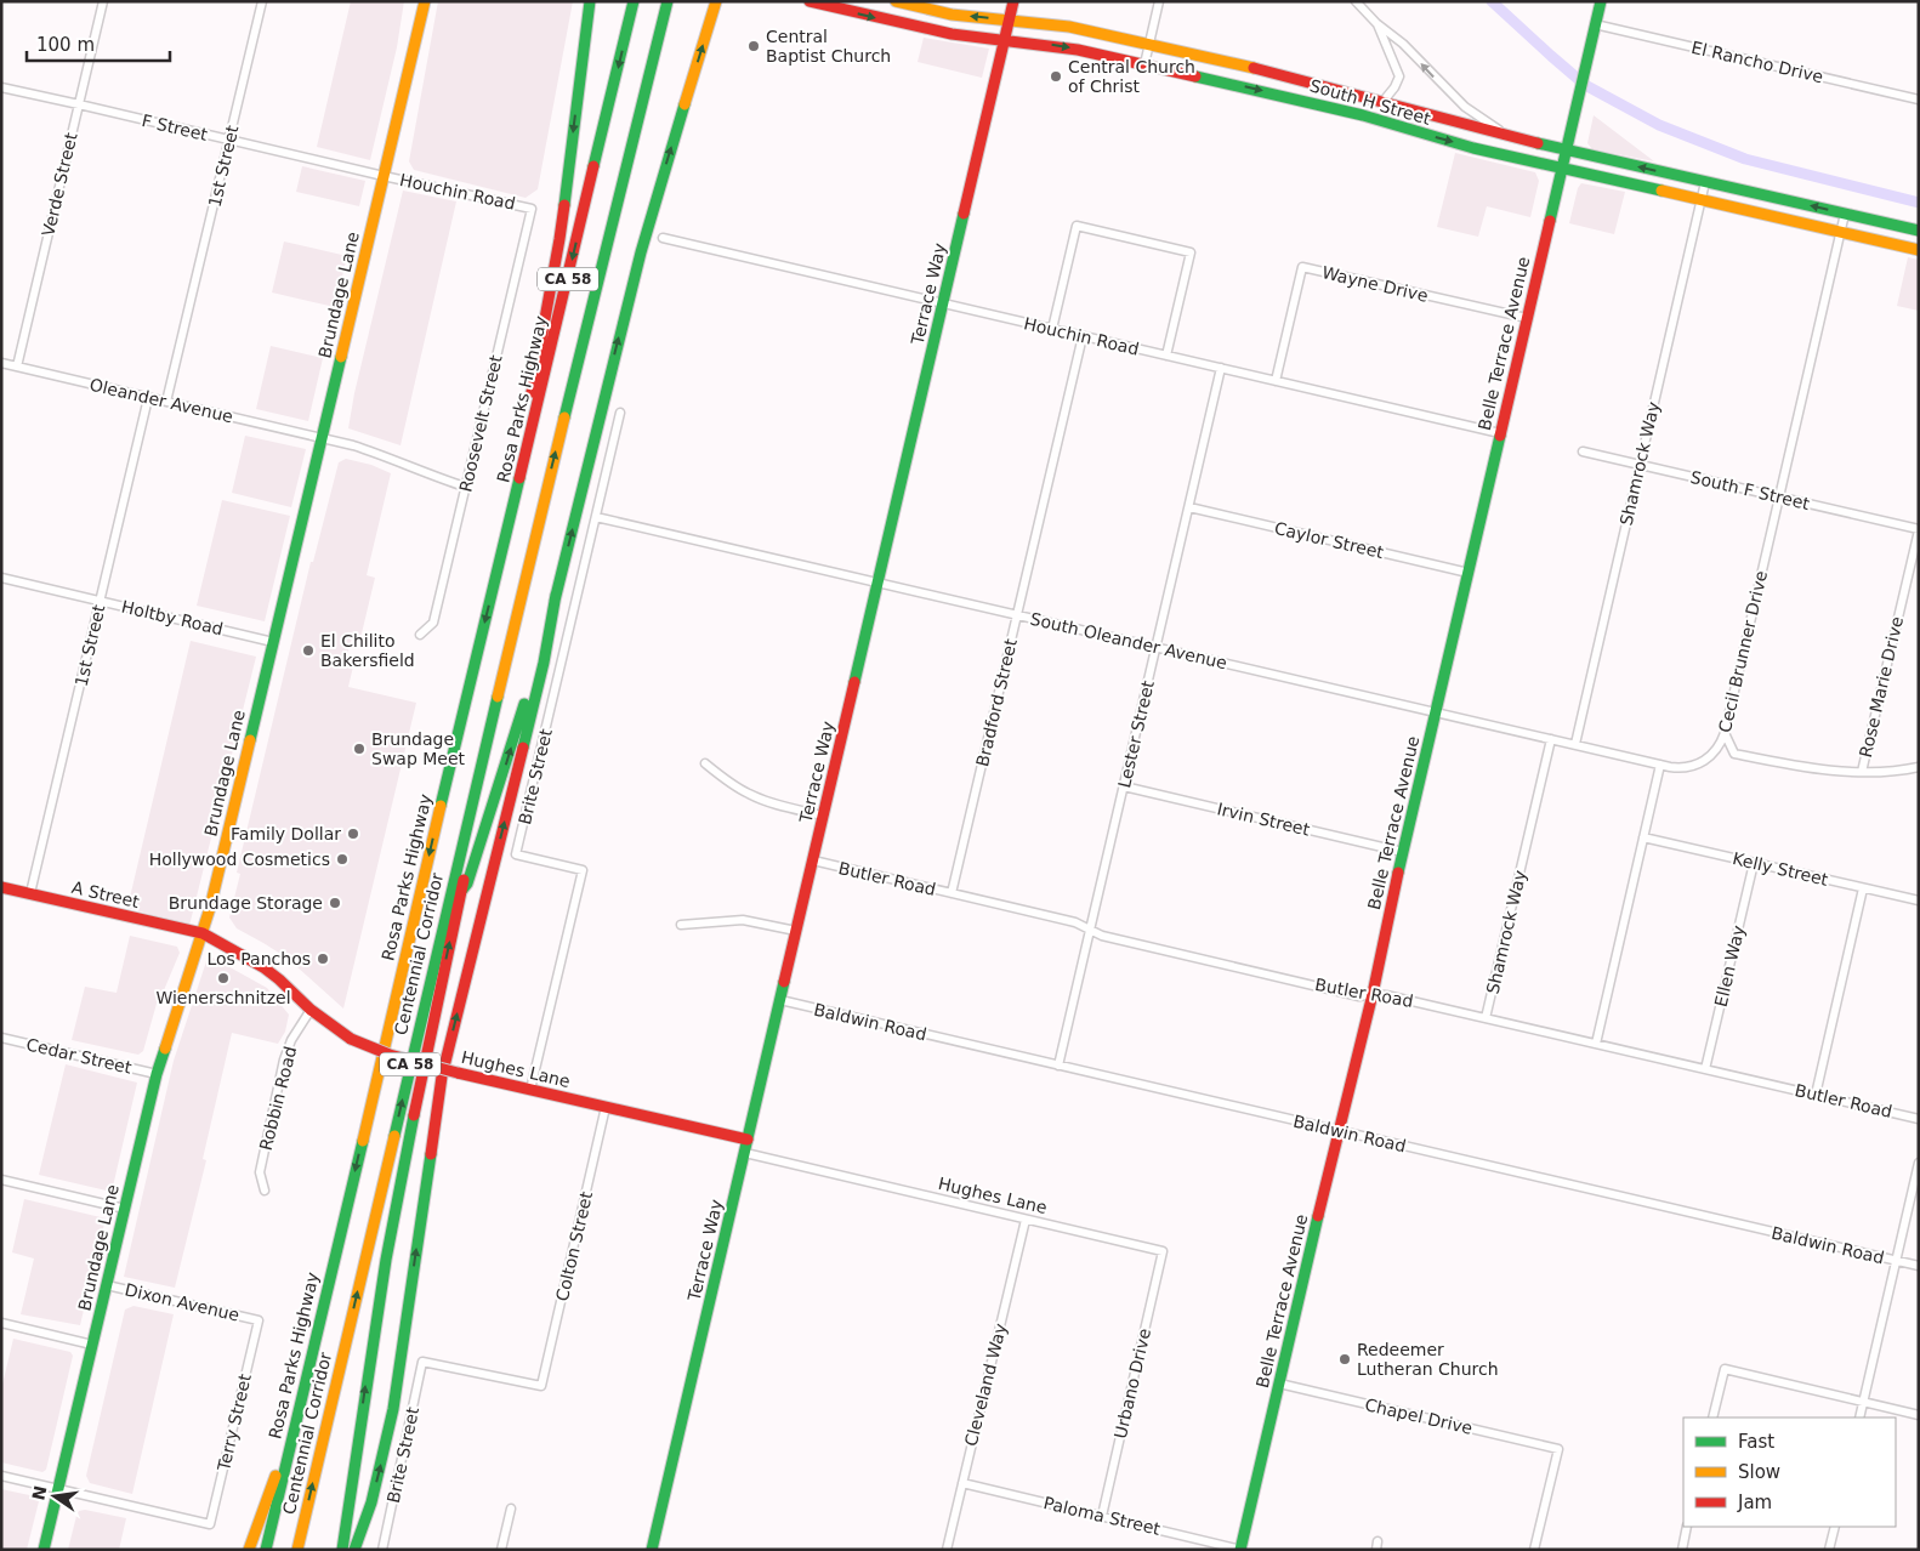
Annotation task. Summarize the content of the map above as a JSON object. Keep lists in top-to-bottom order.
{
  "streets": {
    "main road": [
      "South H Street",
      "CA 58",
      "Terrace Way",
      "Brundage Lane",
      "Belle Terrace Avenue",
      "Rosa Parks Highway",
      "A Street",
      "Centennial Corridor",
      "Hughes Lane"
    ],
    "street": [
      "El Rancho Drive",
      "F Street",
      "1st Street",
      "Verde Street",
      "Houchin Road",
      "Wayne Drive",
      "Oleander Avenue",
      "Roosevelt Street",
      "Shamrock Way",
      "South F Street",
      "Caylor Street",
      "Holtby Road",
      "South Oleander Avenue",
      "Cecil Brunner Drive",
      "Rose Marie Drive",
      "Bradford Street",
      "Lester Street",
      "Brite Street",
      "Irvin Street",
      "Kelly Street",
      "Butler Road",
      "Ellen Way",
      "Baldwin Road",
      "Cedar Street",
      "Robbin Road",
      "Colton Street",
      "Dixon Avenue",
      "Urbano Drive",
      "Cleveland Way",
      "Chapel Drive",
      "Terry Street",
      "Paloma Street"
    ]
  },
  "crossings": [
    ["El Rancho Drive", "Belle Terrace Avenue"],
    ["South H Street", "Terrace Way"],
    ["South H Street", "Belle Terrace Avenue"],
    ["South H Street", "Shamrock Way"],
    ["South H Street", "Cecil Brunner Drive"],
    ["F Street", "1st Street"],
    ["F Street", "Verde Street"],
    ["F Street", "Houchin Road"],
    ["F Street", "Brundage Lane"],
    ["1st Street", "Oleander Avenue"],
    ["1st Street", "Holtby Road"],
    ["1st Street", "A Street"],
    ["Verde Street", "Oleander Avenue"],
    ["Houchin Road", "Wayne Drive"],
    ["Houchin Road", "Terrace Way"],
    ["Houchin Road", "Brundage Lane"],
    ["Houchin Road", "Belle Terrace Avenue"],
    ["Houchin Road", "Roosevelt Street"],
    ["Houchin Road", "Bradford Street"],
    ["Houchin Road", "Lester Street"],
    ["CA 58", "Centennial Corridor"],
    ["Wayne Drive", "Belle Terrace Avenue"],
    ["Terrace Way", "South Oleander Avenue"],
    ["Terrace Way", "Butler Road"],
    ["Terrace Way", "Baldwin Road"],
    ["Terrace Way", "Hughes Lane"],
    ["Brundage Lane", "Oleander Avenue"],
    ["Brundage Lane", "Holtby Road"],
    ["Brundage Lane", "A Street"],
    ["Brundage Lane", "Cedar Street"],
    ["Brundage Lane", "Hughes Lane"],
    ["Brundage Lane", "Dixon Avenue"],
    ["Brundage Lane", "Terry Street"],
    ["Belle Terrace Avenue", "Caylor Street"],
    ["Belle Terrace Avenue", "South Oleander Avenue"],
    ["Belle Terrace Avenue", "Irvin Street"],
    ["Belle Terrace Avenue", "Butler Road"],
    ["Belle Terrace Avenue", "Baldwin Road"],
    ["Belle Terrace Avenue", "Chapel Drive"],
    ["Belle Terrace Avenue", "Paloma Street"],
    ["Shamrock Way", "South F Street"],
    ["Shamrock Way", "South Oleander Avenue"],
    ["Shamrock Way", "Butler Road"],
    ["South F Street", "Cecil Brunner Drive"],
    ["South F Street", "Rose Marie Drive"],
    ["Caylor Street", "Lester Street"],
    ["South Oleander Avenue", "Cecil Brunner Drive"],
    ["South Oleander Avenue", "Bradford Street"],
    ["South Oleander Avenue", "Lester Street"],
    ["South Oleander Avenue", "Brite Street"],
    ["Bradford Street", "Butler Road"],
    ["Lester Street", "Irvin Street"],
    ["Lester Street", "Butler Road"],
    ["Lester Street", "Baldwin Road"],
    ["Brite Street", "Hughes Lane"],
    ["Brite Street", "Colton Street"],
    ["Kelly Street", "Ellen Way"],
    ["Butler Road", "Ellen Way"],
    ["A Street", "Hughes Lane"],
    ["Hughes Lane", "Robbin Road"],
    ["Hughes Lane", "Colton Street"],
    ["Hughes Lane", "Urbano Drive"],
    ["Hughes Lane", "Cleveland Way"],
    ["Dixon Avenue", "Terry Street"],
    ["Urbano Drive", "Paloma Street"],
    ["Cleveland Way", "Paloma Street"]
  ],
  "places": [
    "Central Baptist Church",
    "Central Church of Christ",
    "El Chilito Bakersfield",
    "Brundage Swap Meet",
    "Family Dollar",
    "Hollywood Cosmetics",
    "Brundage Storage",
    "Los Panchos",
    "Wienerschnitzel",
    "Redeemer Lutheran Church"
  ],
  "legend": ["Fast", "Slow", "Jam"],
  "scale_bar": "100 m",
  "north": "left"
}
